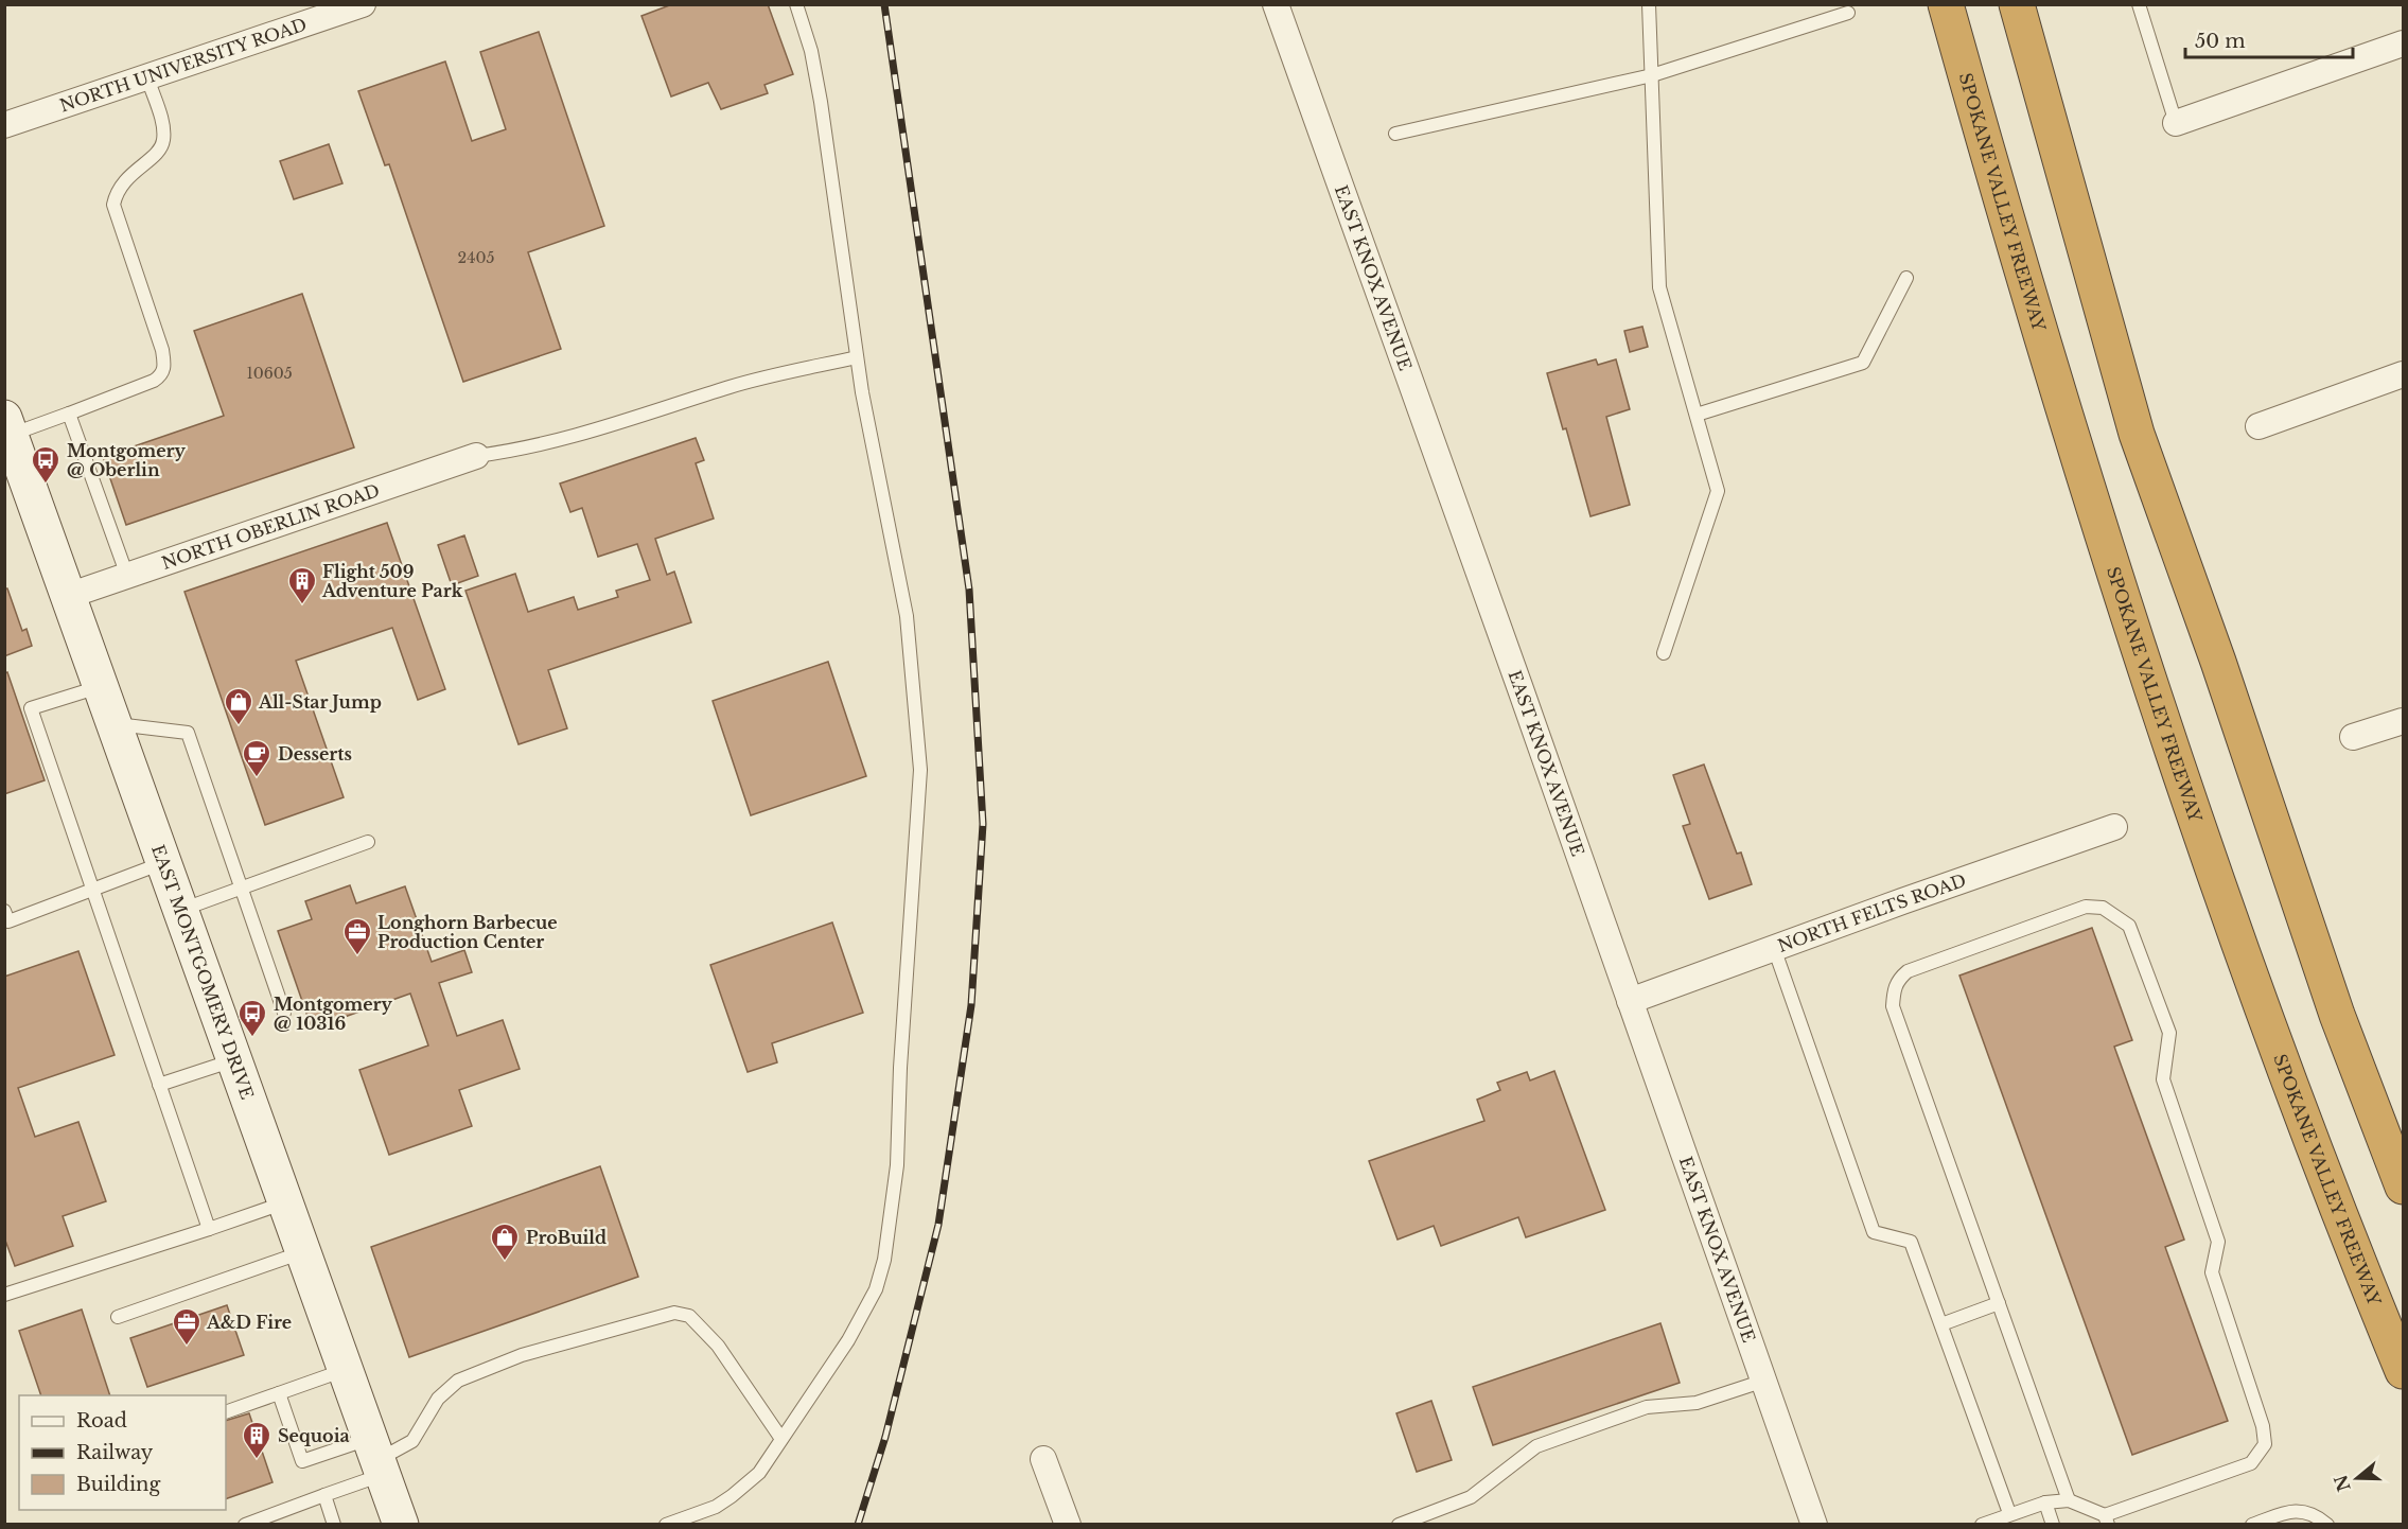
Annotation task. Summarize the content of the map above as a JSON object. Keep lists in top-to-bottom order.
{
  "streets": {
    "highway": ["SPOKANE VALLEY FREEWAY"],
    "main road": ["EAST MONTGOMERY DRIVE"],
    "street": [
      "NORTH UNIVERSITY ROAD",
      "EAST KNOX AVENUE",
      "NORTH OBERLIN ROAD",
      "NORTH FELTS ROAD"
    ]
  },
  "crossings": [
    ["EAST KNOX AVENUE", "NORTH FELTS ROAD"],
    ["NORTH OBERLIN ROAD", "EAST MONTGOMERY DRIVE"]
  ],
  "places": {
    "bus stop": ["Montgomery @ Oberlin", "Montgomery @ 10316"],
    "building": ["Flight 509 Adventure Park", "Sequoia"],
    "shop": ["All-Star Jump", "ProBuild"],
    "cafe": ["Desserts"],
    "office": ["Longhorn Barbecue Production Center", "A&D Fire"]
  },
  "house_numbers": ["2405", "10605"],
  "legend": ["Road", "Railway", "Building"],
  "scale_bar": "50 m",
  "north": "left"
}
